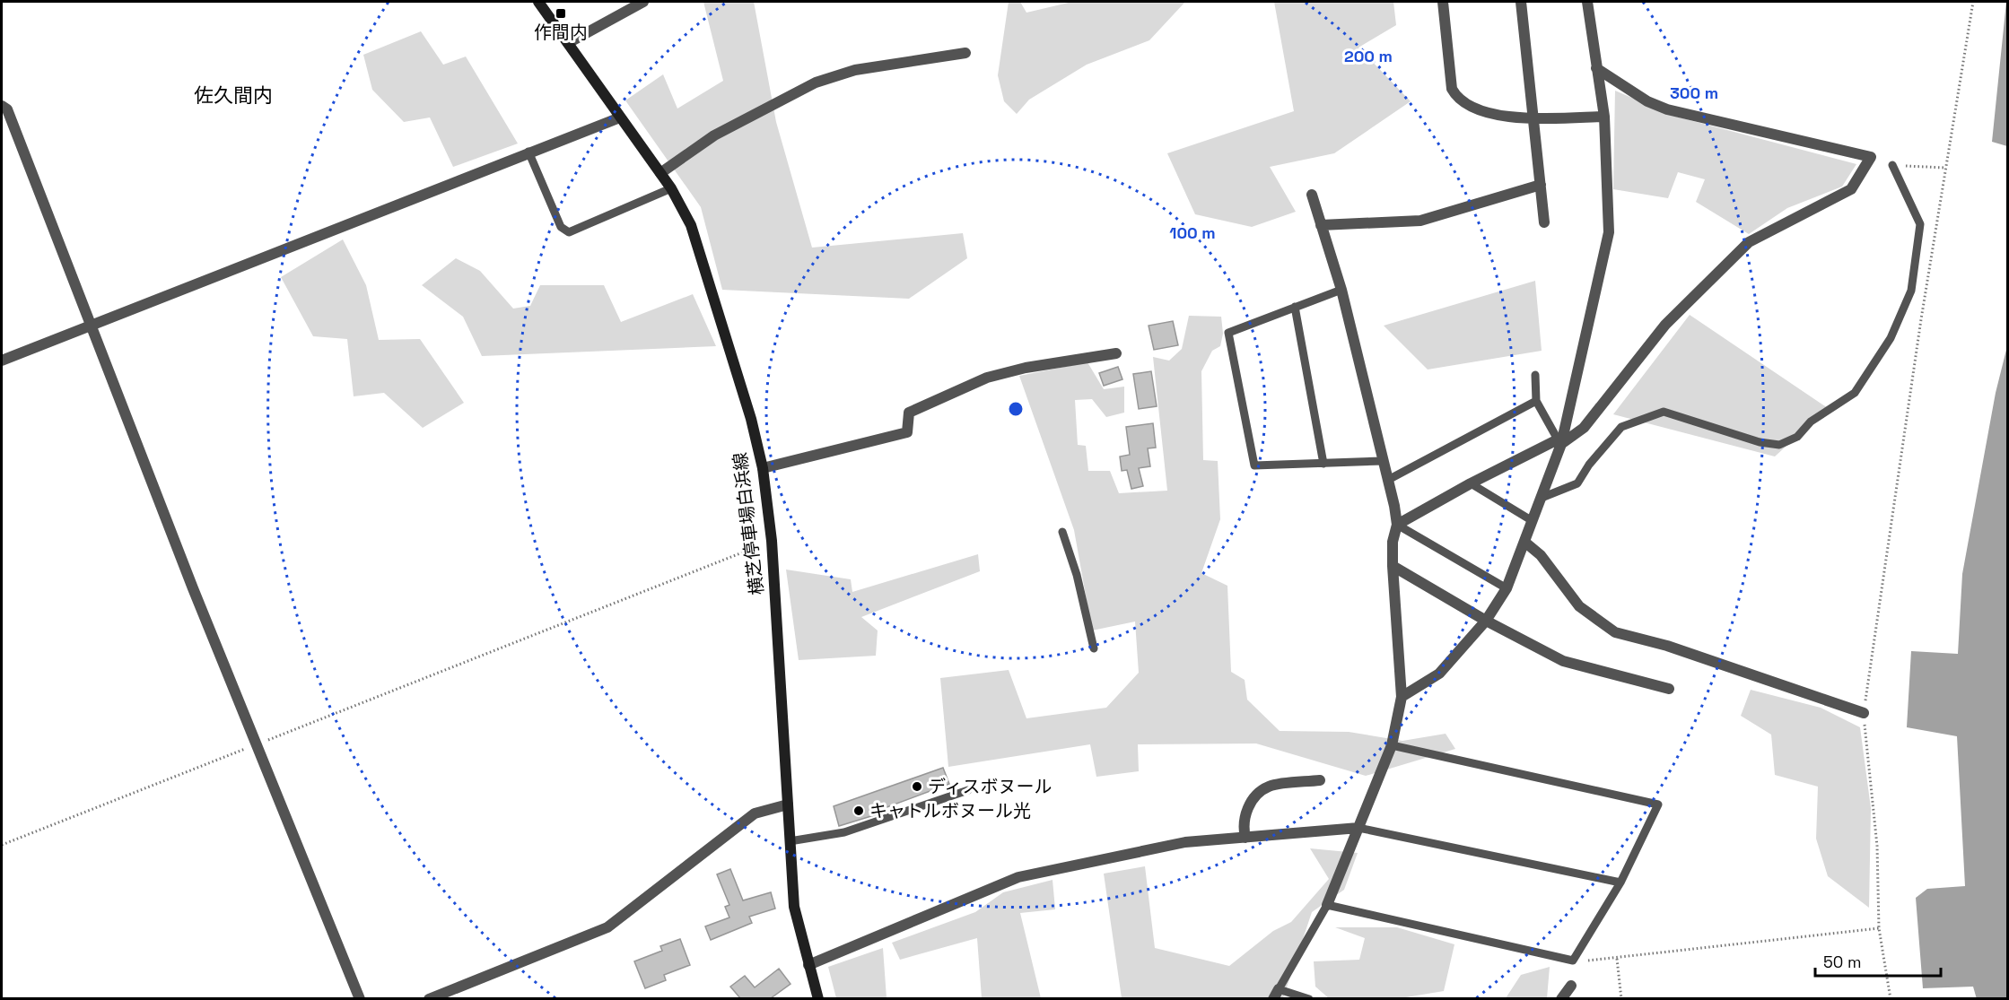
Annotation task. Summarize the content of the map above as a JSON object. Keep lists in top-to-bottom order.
{
  "streets": {
    "main road": ["横芝停車場白浜線"]
  },
  "districts": ["佐久間内"],
  "places": {
    "transit": ["作間内"],
    "other": ["ディスボヌール", "キャトルボヌール光"]
  },
  "scale_bar": "50 m",
  "rings": ["200 m", "300 m", "100 m"]
}
